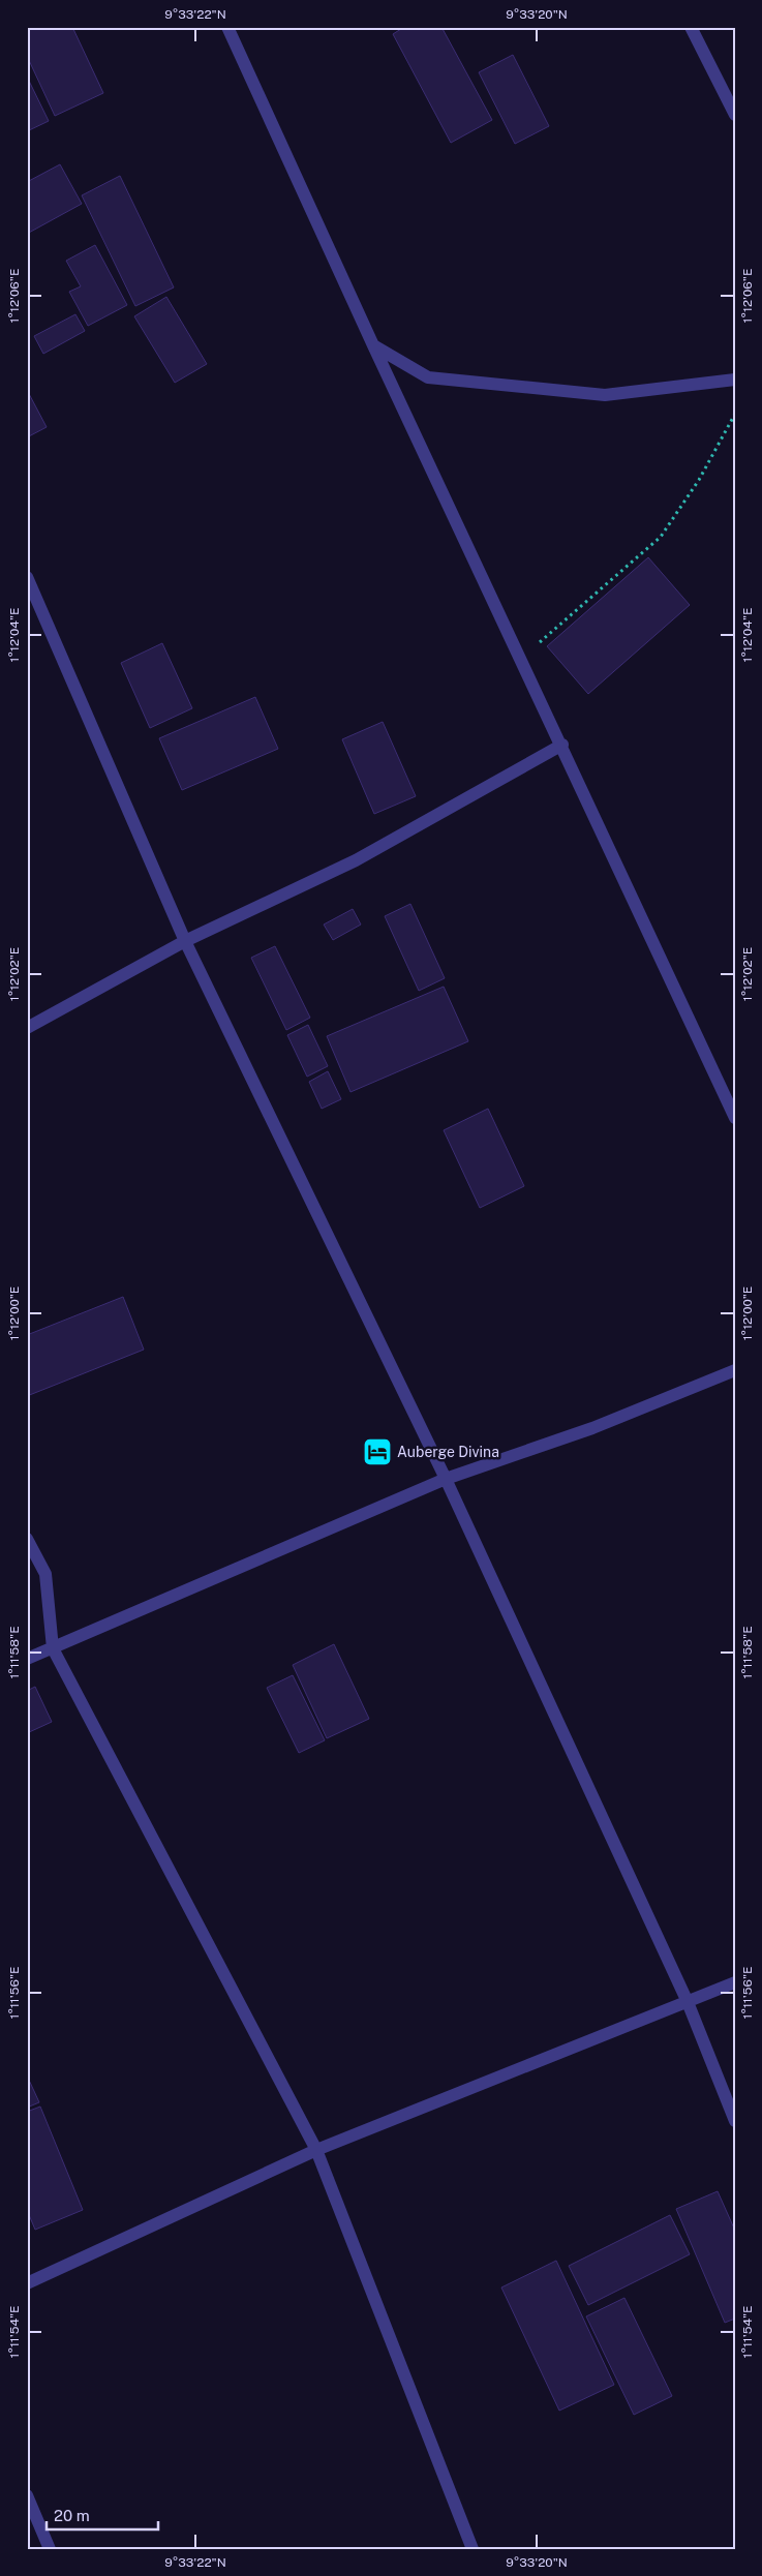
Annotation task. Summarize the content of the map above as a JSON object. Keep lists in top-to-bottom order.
{
  "places": {
    "hotel": ["Auberge Divina"]
  },
  "scale_bar": "20 m",
  "coordinates": [
    "9°33'22\"N",
    "9°33'20\"N",
    "1°12'06\"E",
    "1°12'04\"E",
    "1°12'02\"E",
    "1°12'00\"E",
    "1°11'58\"E",
    "1°11'56\"E",
    "1°11'54\"E"
  ]
}
